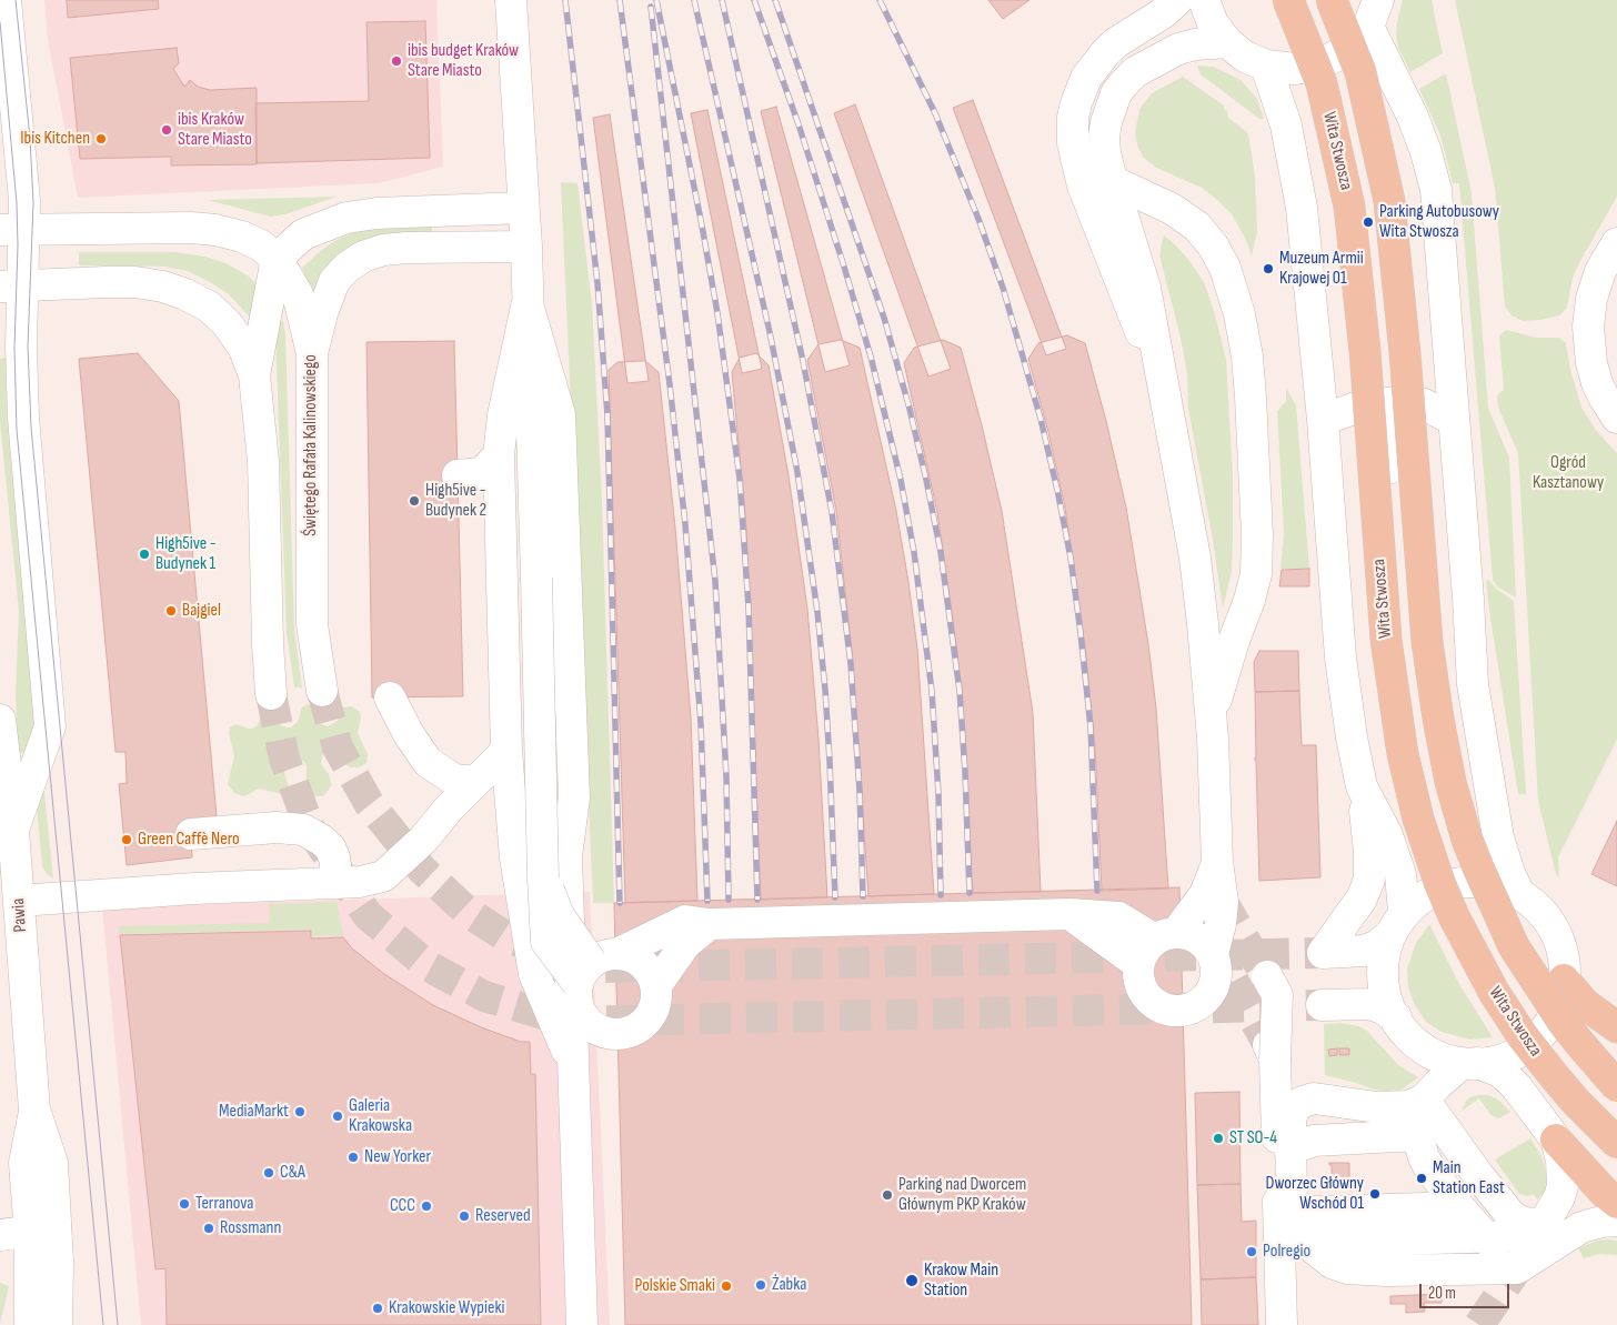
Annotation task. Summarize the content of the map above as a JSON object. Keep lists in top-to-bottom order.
{
  "streets": {
    "main road": ["Wita Stwosza"],
    "street": ["Świętego Rafała Kalinowskiego", "Pawia"]
  },
  "parks": ["Ogród Kasztanowy"],
  "places": [
    "ibis budget Kraków Stare Miasto",
    "ibis Kraków Stare Miasto",
    "Ibis Kitchen",
    "Parking Autobusowy Wita Stwosza",
    "Muzeum Armii Krajowej 01",
    "High5ive - Budynek 2",
    "High5ive - Budynek 1",
    "Bajgiel",
    "Green Caffè Nero",
    "MediaMarkt",
    "Galeria Krakowska",
    "ST SO-4",
    "New Yorker",
    "C&A",
    "Main Station East",
    "Dworzec Główny Wschód 01",
    "Parking nad Dworcem Głównym PKP Kraków",
    "Terranova",
    "CCC",
    "Reserved",
    "Rossmann",
    "Polregio",
    "Krakow Main Station",
    "Żabka",
    "Polskie Smaki",
    "Krakowskie Wypieki"
  ],
  "scale_bar": "20 m"
}
